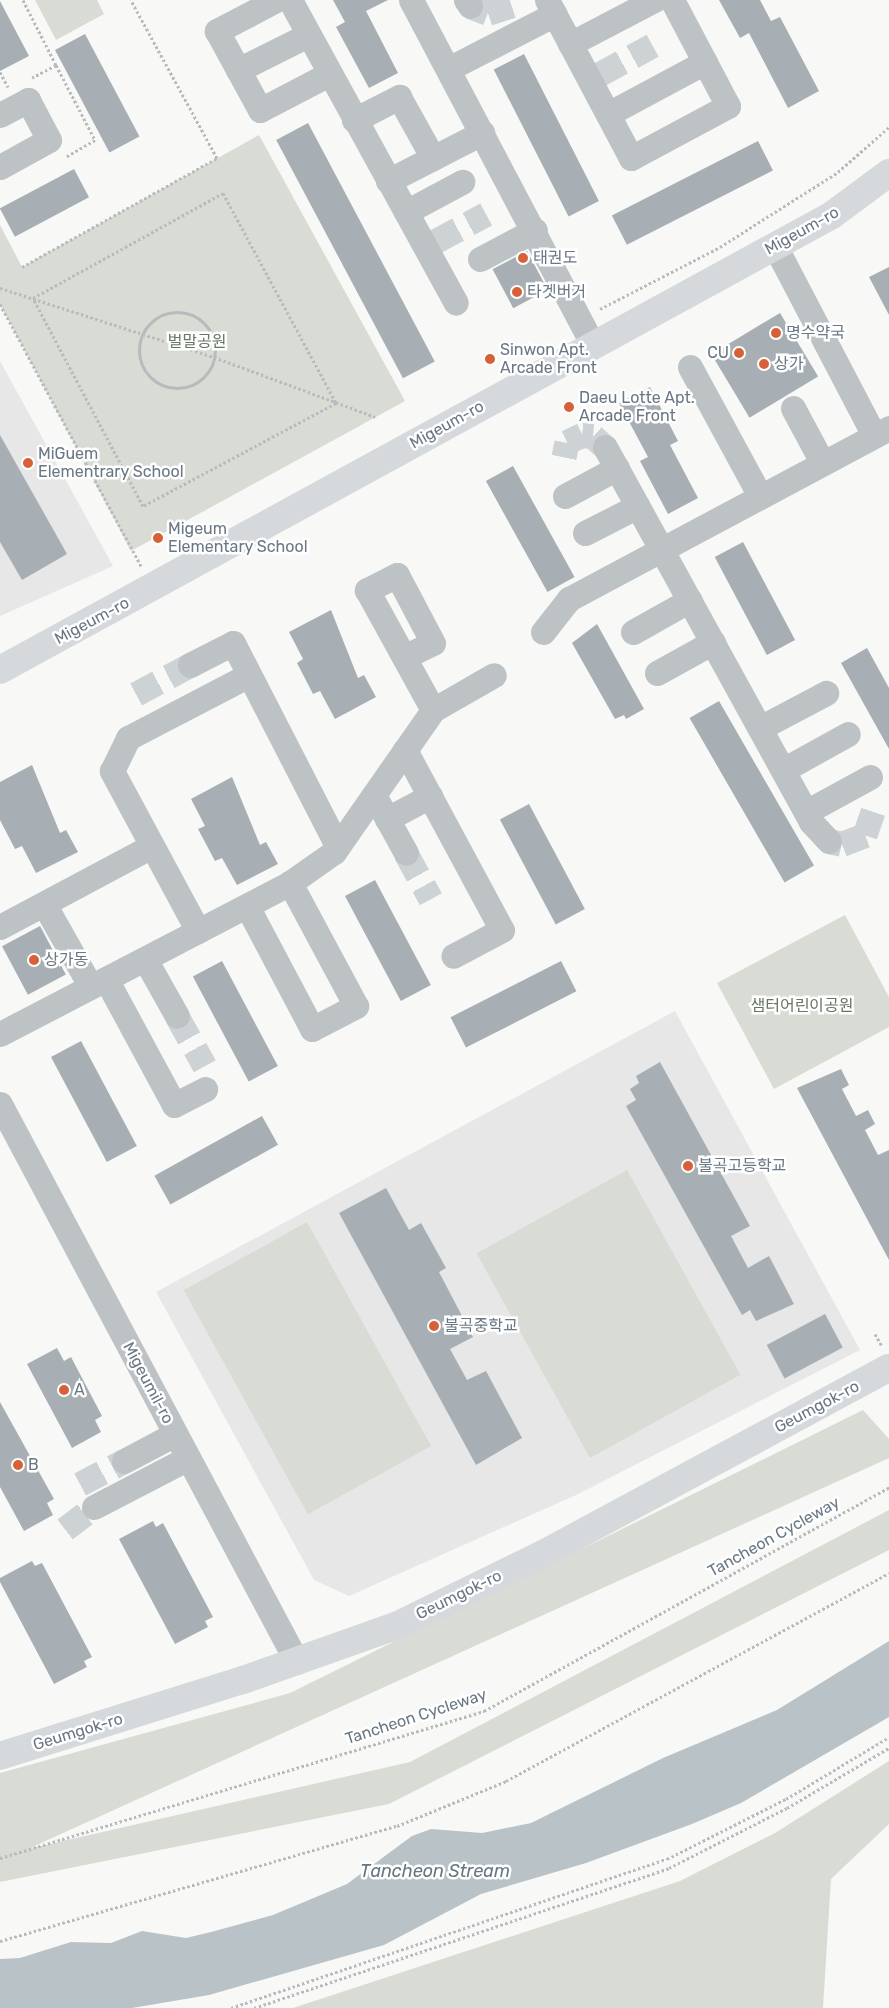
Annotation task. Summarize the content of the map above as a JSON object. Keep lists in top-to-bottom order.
{
  "streets": {
    "main road": ["Migeum-ro", "Geumgok-ro"],
    "street": ["Migeumil-ro"],
    "path": ["Tancheon Cycleway"]
  },
  "crossings": [
    ["Migeumil-ro", "Geumgok-ro"]
  ],
  "water": ["Tancheon Stream"],
  "parks": ["벌말공원", "샘터어린이공원"],
  "places": [
    "태권도",
    "타겟버거",
    "명수약국",
    "CU",
    "Sinwon Apt. Arcade Front",
    "상가",
    "Daeu Lotte Apt. Arcade Front",
    "MiGuem Elementrary School",
    "Migeum Elementary School",
    "상가동",
    "불곡고등학교",
    "불곡중학교",
    "A",
    "B"
  ]
}
